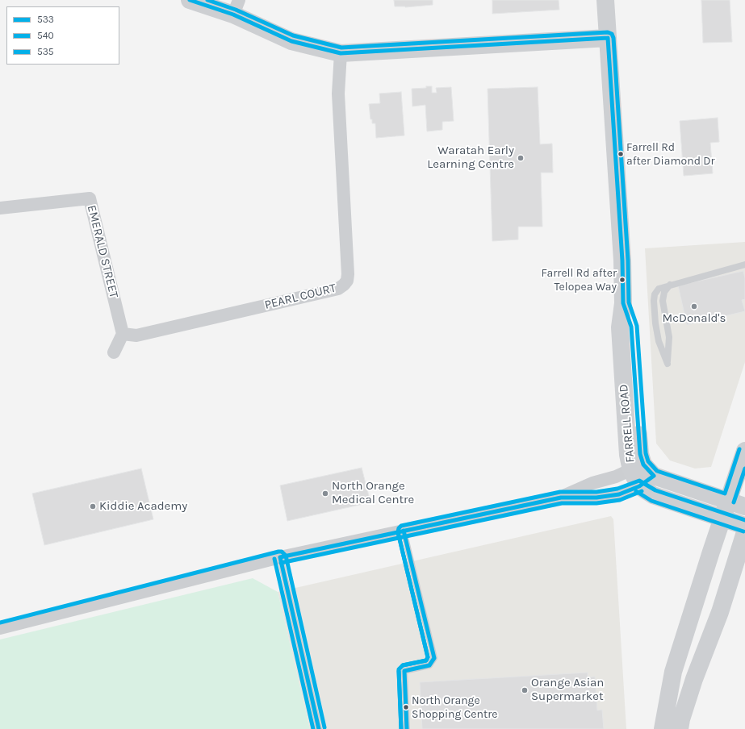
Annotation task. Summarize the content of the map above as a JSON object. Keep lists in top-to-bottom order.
{
  "streets": {
    "street": ["EMERALD STREET", "PEARL COURT", "FARRELL ROAD"]
  },
  "crossings": [
    ["EMERALD STREET", "PEARL COURT"]
  ],
  "places": [
    "Farrell Rd after Diamond Dr",
    "Waratah Early Learning Centre",
    "Farrell Rd after Telopea Way",
    "McDonald's",
    "North Orange Medical Centre",
    "Kiddie Academy",
    "Orange Asian Supermarket",
    "North Orange Shopping Centre"
  ],
  "lines": ["transit line 533", "transit line 535", "transit line 540"],
  "legend": ["533", "540", "535"]
}
